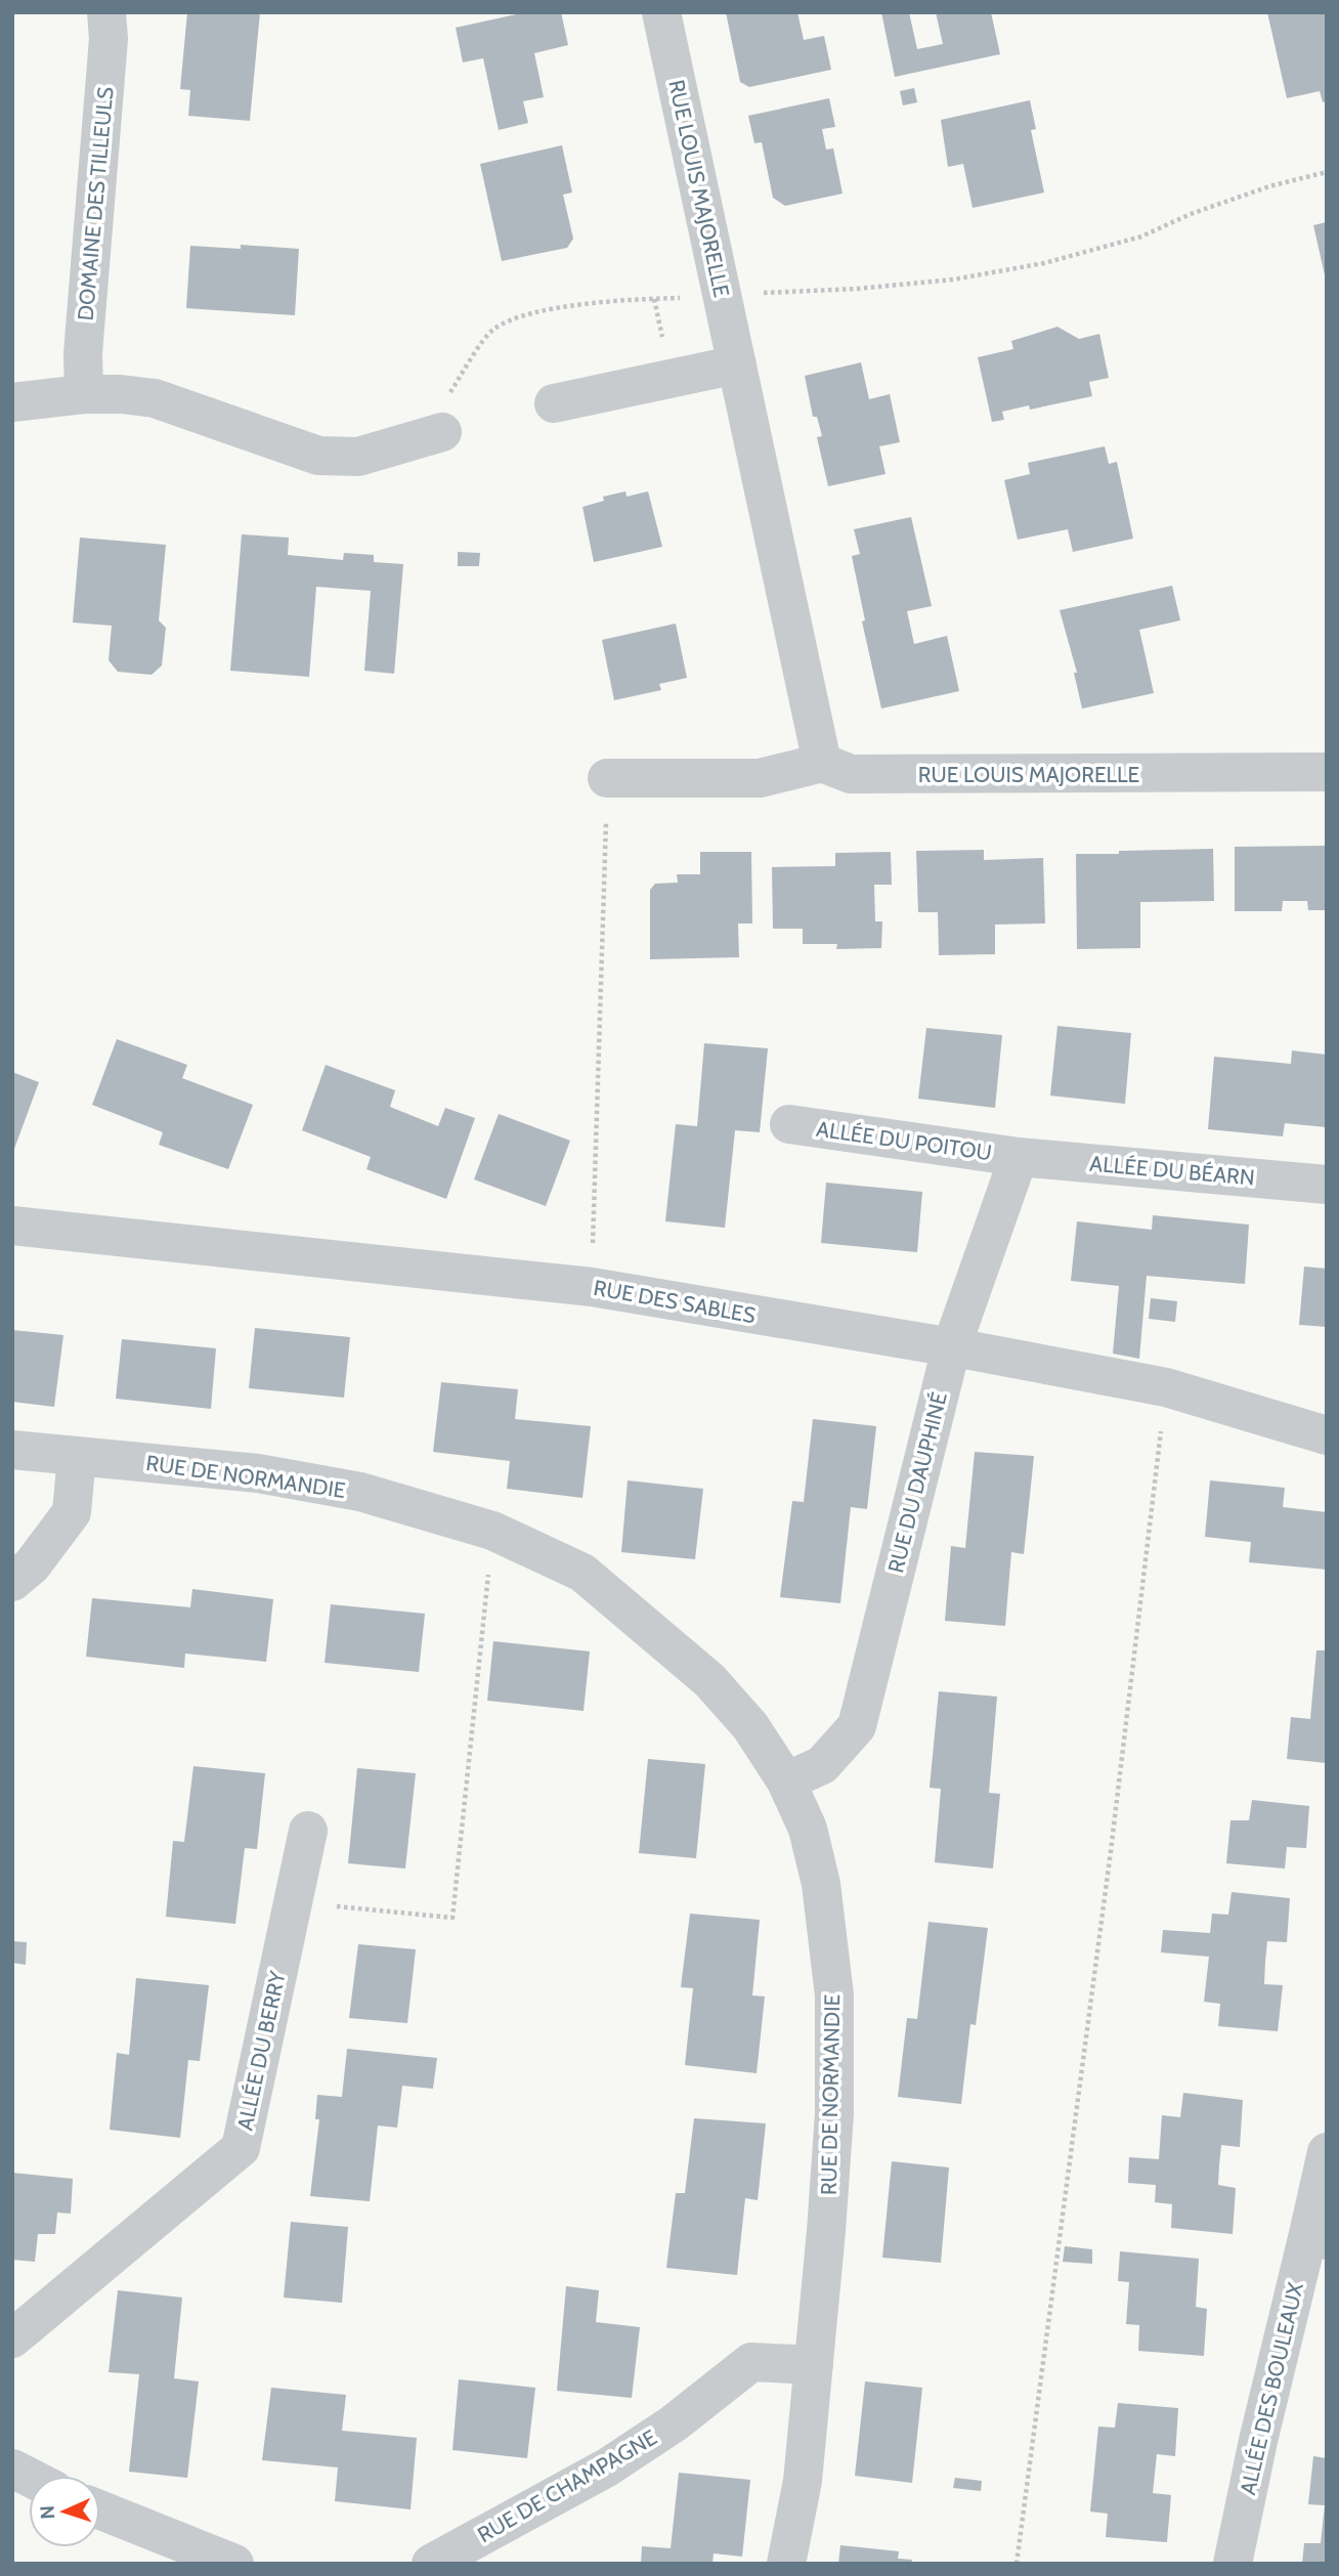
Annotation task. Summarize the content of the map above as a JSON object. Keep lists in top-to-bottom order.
{
  "streets": {
    "street": [
      "RUE LOUIS MAJORELLE",
      "DOMAINE DES TILLEULS",
      "ALLÉE DU POITOU",
      "ALLÉE DU BÉARN",
      "RUE DES SABLES",
      "RUE DE NORMANDIE",
      "RUE DU DAUPHINÉ",
      "ALLÉE DU BERRY",
      "ALLÉE DES BOULEAUX",
      "RUE DE CHAMPAGNE"
    ]
  },
  "crossings": [
    ["ALLÉE DU POITOU", "ALLÉE DU BÉARN"],
    ["ALLÉE DU POITOU", "RUE DU DAUPHINÉ"],
    ["ALLÉE DU BÉARN", "RUE DU DAUPHINÉ"],
    ["RUE DES SABLES", "RUE DU DAUPHINÉ"],
    ["RUE DE NORMANDIE", "RUE DU DAUPHINÉ"],
    ["RUE DE NORMANDIE", "RUE DE CHAMPAGNE"]
  ],
  "north": "left"
}
